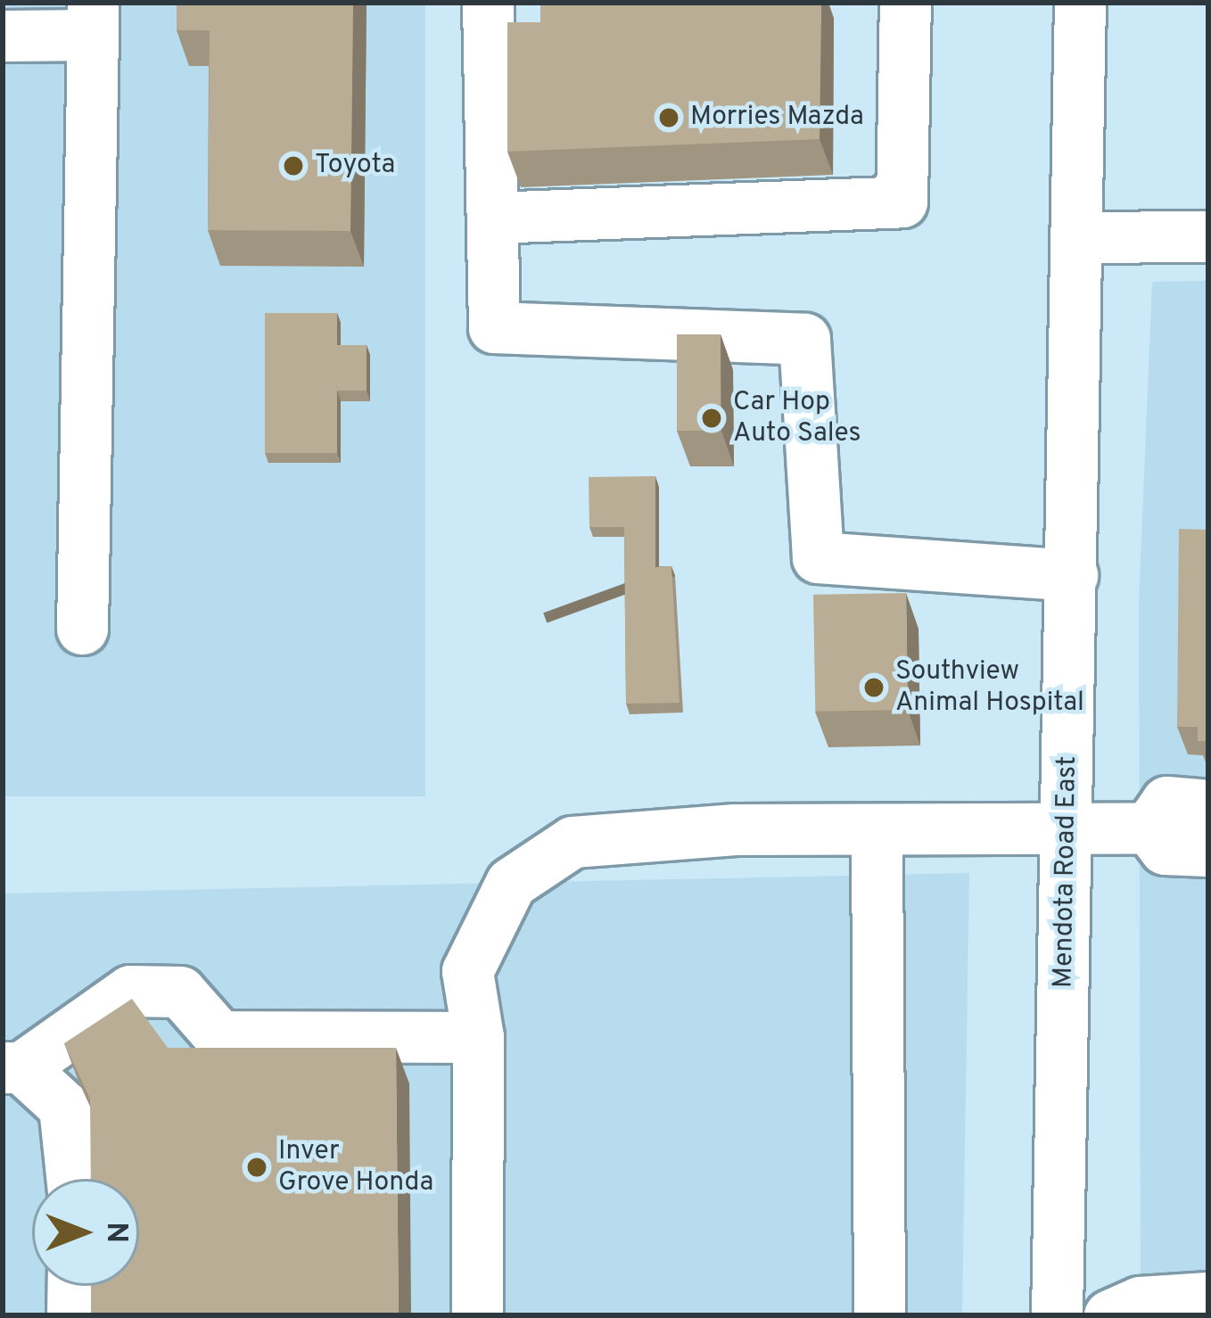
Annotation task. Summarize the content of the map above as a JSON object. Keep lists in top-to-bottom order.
{
  "streets": {
    "street": ["Mendota Road East"]
  },
  "places": [
    "Morries Mazda",
    "Toyota",
    "Car Hop Auto Sales",
    "Southview Animal Hospital",
    "Inver Grove Honda"
  ],
  "north": "right"
}
